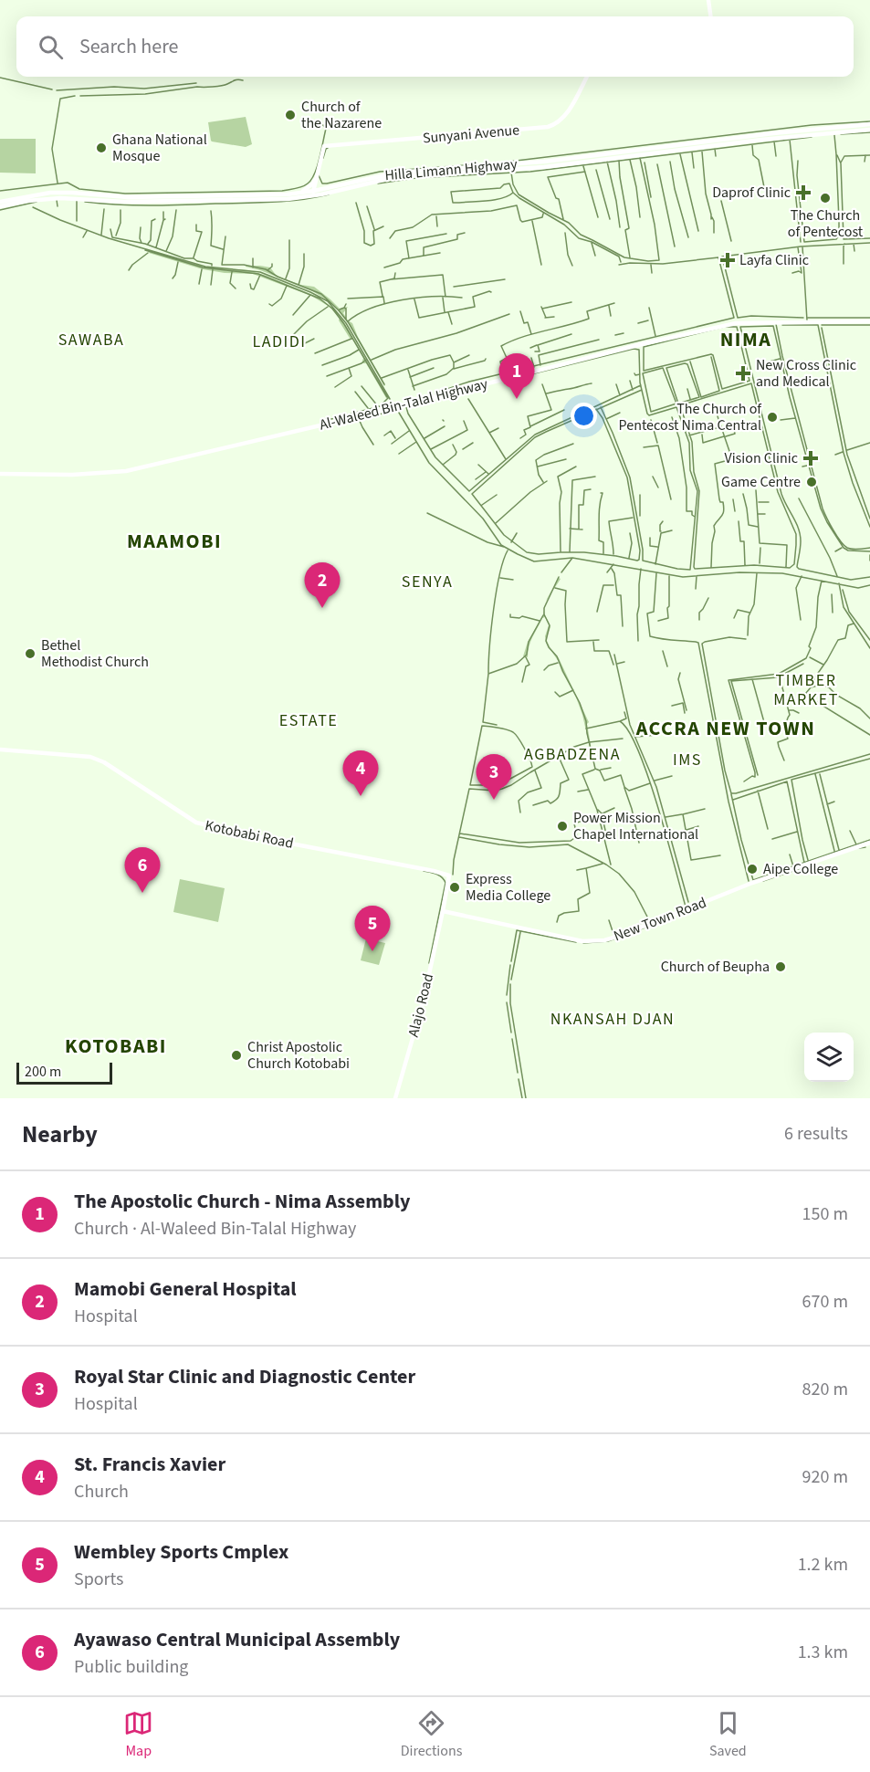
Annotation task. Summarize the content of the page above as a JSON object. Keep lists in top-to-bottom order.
{
  "streets": {
    "street": [
      "Sunyani Avenue",
      "Hilla Limann Highway",
      "Al-Waleed Bin-Talal Highway",
      "Kotobabi Road",
      "New Town Road",
      "Alajo Road"
    ]
  },
  "crossings": [
    ["Kotobabi Road", "Alajo Road"],
    ["New Town Road", "Alajo Road"]
  ],
  "districts": [
    "SAWABA",
    "NIMA",
    "LADIDI",
    "MAAMOBI",
    "SENYA",
    "TIMBER MARKET",
    "ESTATE",
    "ACCRA NEW TOWN",
    "AGBADZENA",
    "IMS",
    "NKANSAH DJAN",
    "KOTOBABI"
  ],
  "places": {
    "other": [
      "Church of the Nazarene",
      "Ghana National Mosque",
      "The Church of Pentecost",
      "The Church of Pentecost Nima Central",
      "Game Centre",
      "Bethel Methodist Church",
      "Power Mission Chapel International",
      "Aipe College",
      "Express Media College",
      "Church of Beupha",
      "Christ Apostolic Church Kotobabi"
    ],
    "health": [
      "Daprof Clinic",
      "Layfa Clinic",
      "New Cross Clinic and Medical",
      "Vision Clinic"
    ]
  },
  "scale_bar": "200 m",
  "page": {
    "search": "Search here",
    "pins": [
      "1",
      "2",
      "4",
      "3",
      "6",
      "5"
    ],
    "scale": "200 m",
    "heading": ["Nearby", "6 results"],
    "list": [
      {
        "mark": "1",
        "name": "The Apostolic Church - Nima Assembly",
        "note": "Church · Al-Waleed Bin-Talal Highway",
        "value": "150 m"
      },
      {
        "mark": "2",
        "name": "Mamobi General Hospital",
        "note": "Hospital",
        "value": "670 m"
      },
      {
        "mark": "3",
        "name": "Royal Star Clinic and Diagnostic Center",
        "note": "Hospital",
        "value": "820 m"
      },
      {
        "mark": "4",
        "name": "St. Francis Xavier",
        "note": "Church",
        "value": "920 m"
      },
      {
        "mark": "5",
        "name": "Wembley Sports Cmplex",
        "note": "Sports",
        "value": "1.2 km"
      },
      {
        "mark": "6",
        "name": "Ayawaso Central Municipal Assembly",
        "note": "Public building",
        "value": "1.3 km"
      }
    ],
    "nav": ["Map", "Directions", "Saved"]
  }
}
